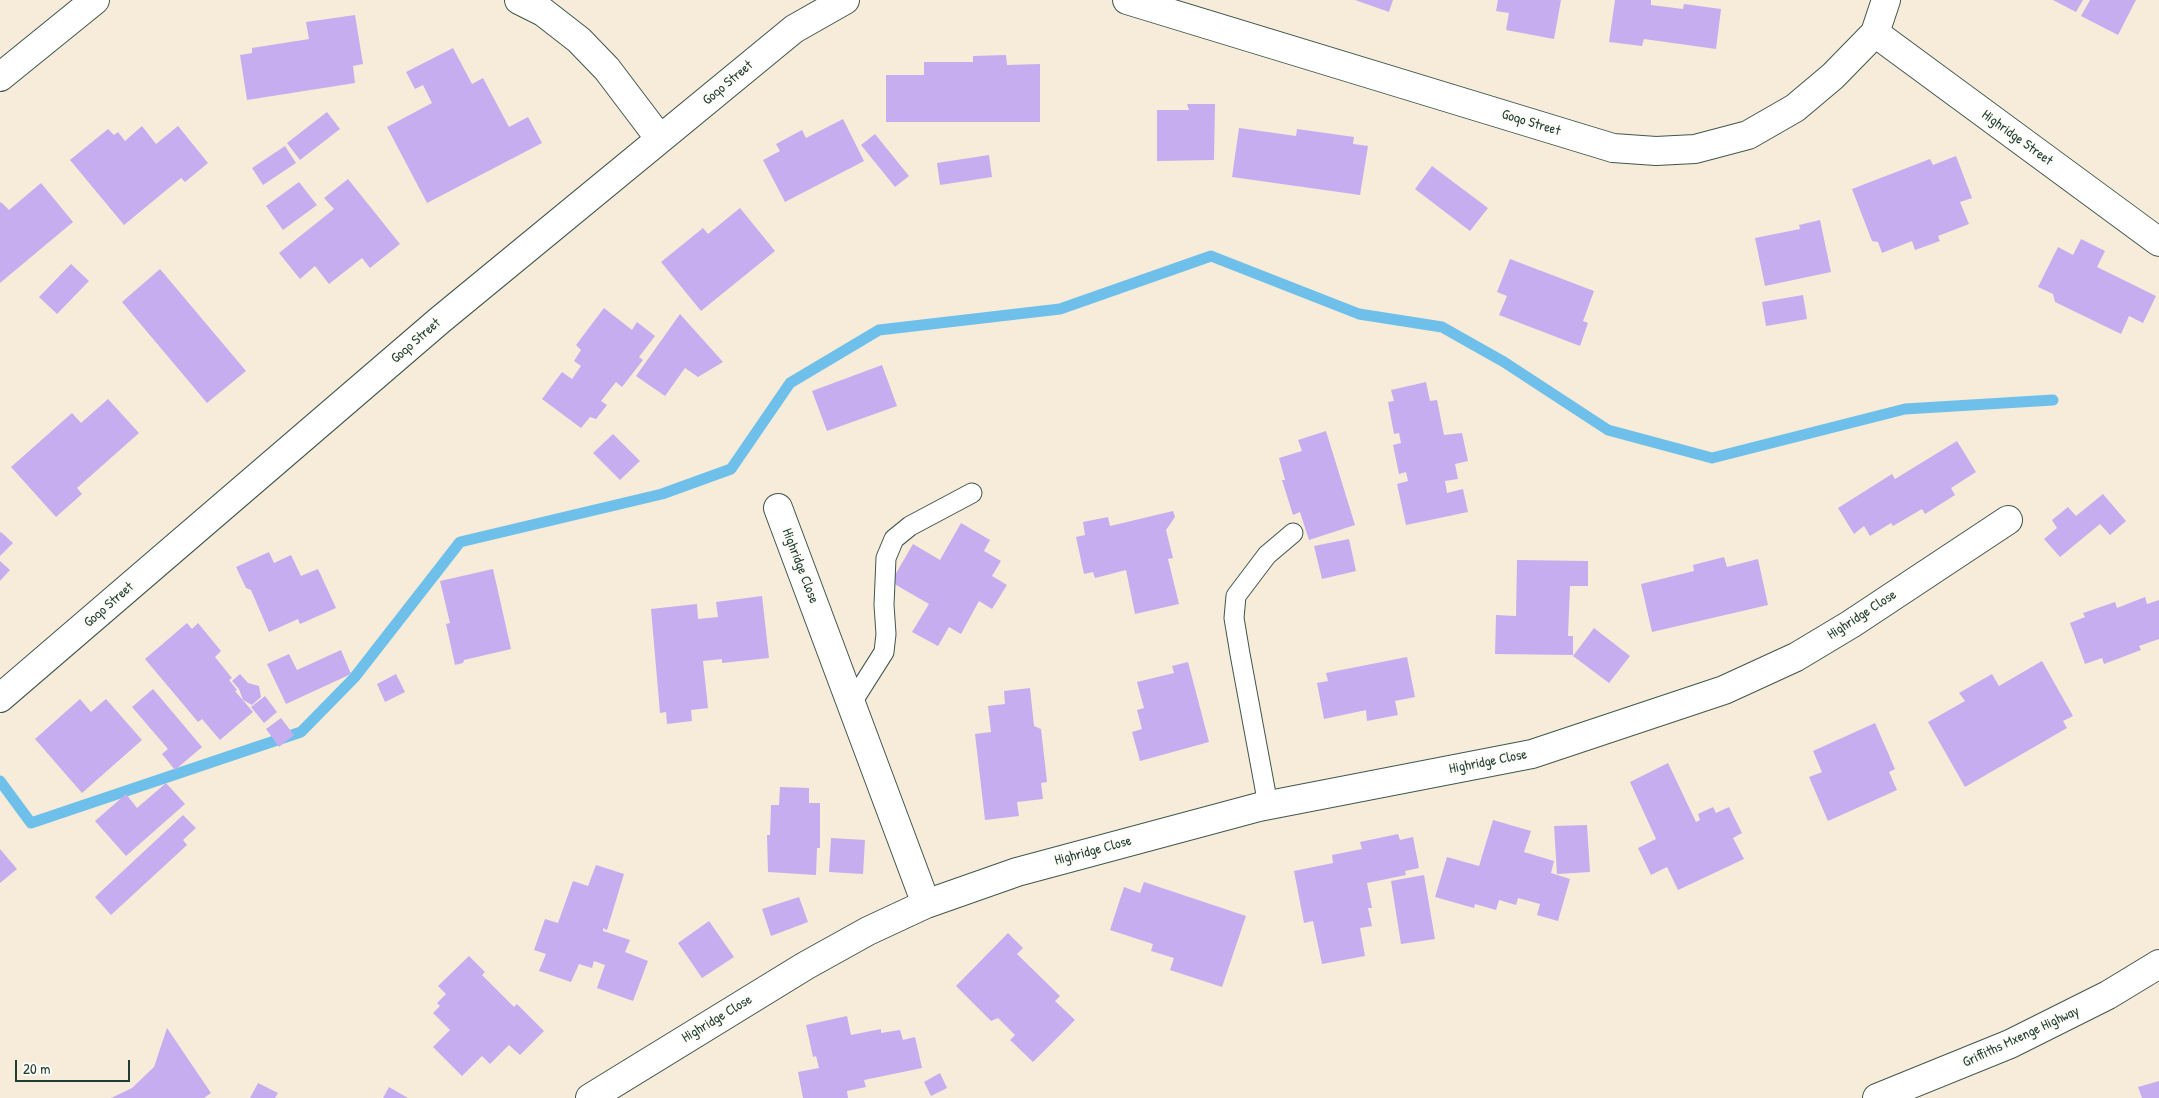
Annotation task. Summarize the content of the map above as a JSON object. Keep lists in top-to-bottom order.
{
  "streets": {
    "street": [
      "Goqo Street",
      "Highridge Street",
      "Highridge Close",
      "Griffiths Mxenge Highway"
    ]
  },
  "crossings": [
    ["Goqo Street", "Highridge Street"]
  ],
  "scale_bar": "20 m"
}
